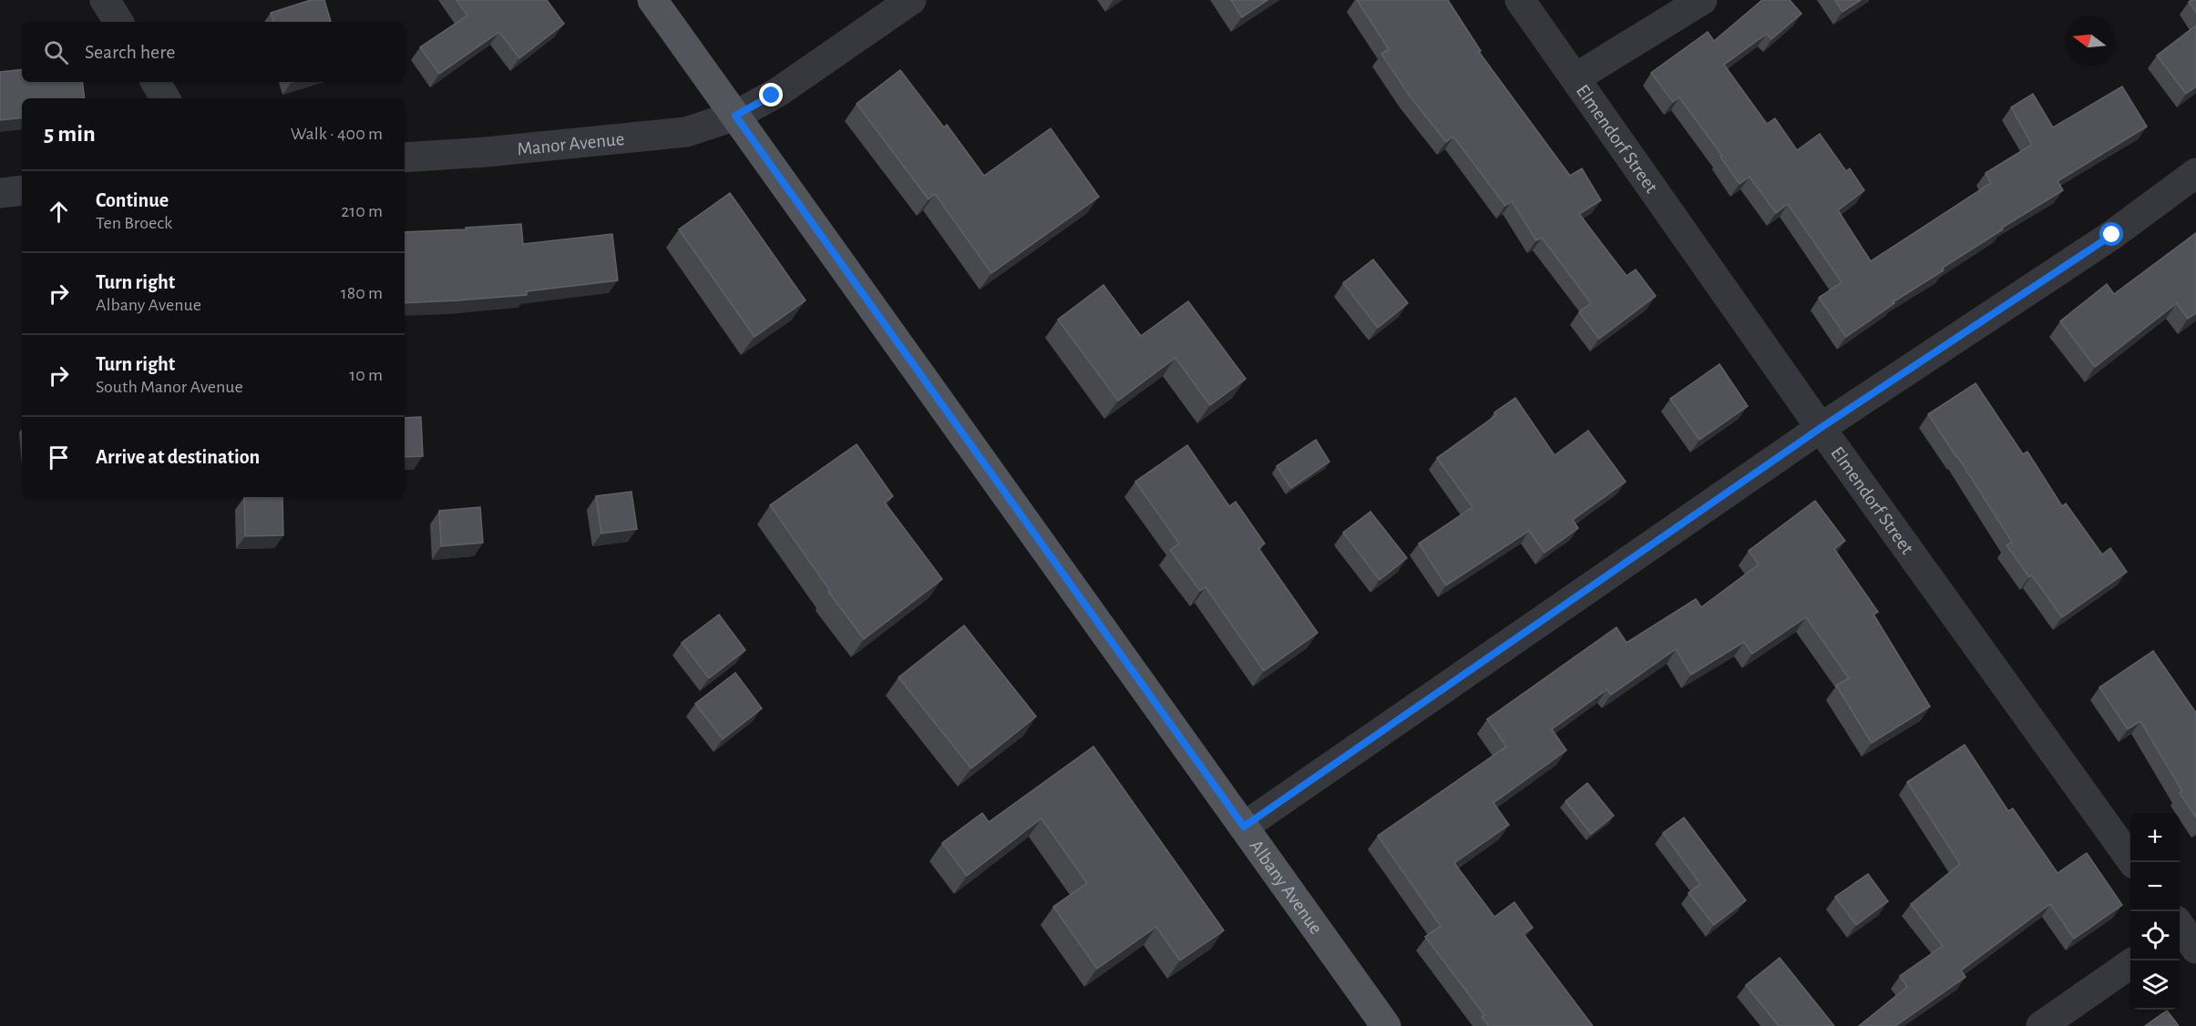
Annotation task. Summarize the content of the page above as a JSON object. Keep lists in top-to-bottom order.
{
  "streets": {
    "main road": ["Albany Avenue"],
    "street": ["Elmendorf Street", "Manor Avenue"]
  },
  "crossings": [
    ["Manor Avenue", "Albany Avenue"]
  ],
  "north": "left",
  "page": {
    "search": "Search here",
    "heading": ["5 min", "Walk · 400 m"],
    "list": [
      ["Continue", "Ten Broeck", "210 m"],
      ["Turn right", "Albany Avenue", "180 m"],
      ["Turn right", "South Manor Avenue", "10 m"],
      "Arrive at destination"
    ],
    "map_buttons": ["+", "−"]
  }
}
